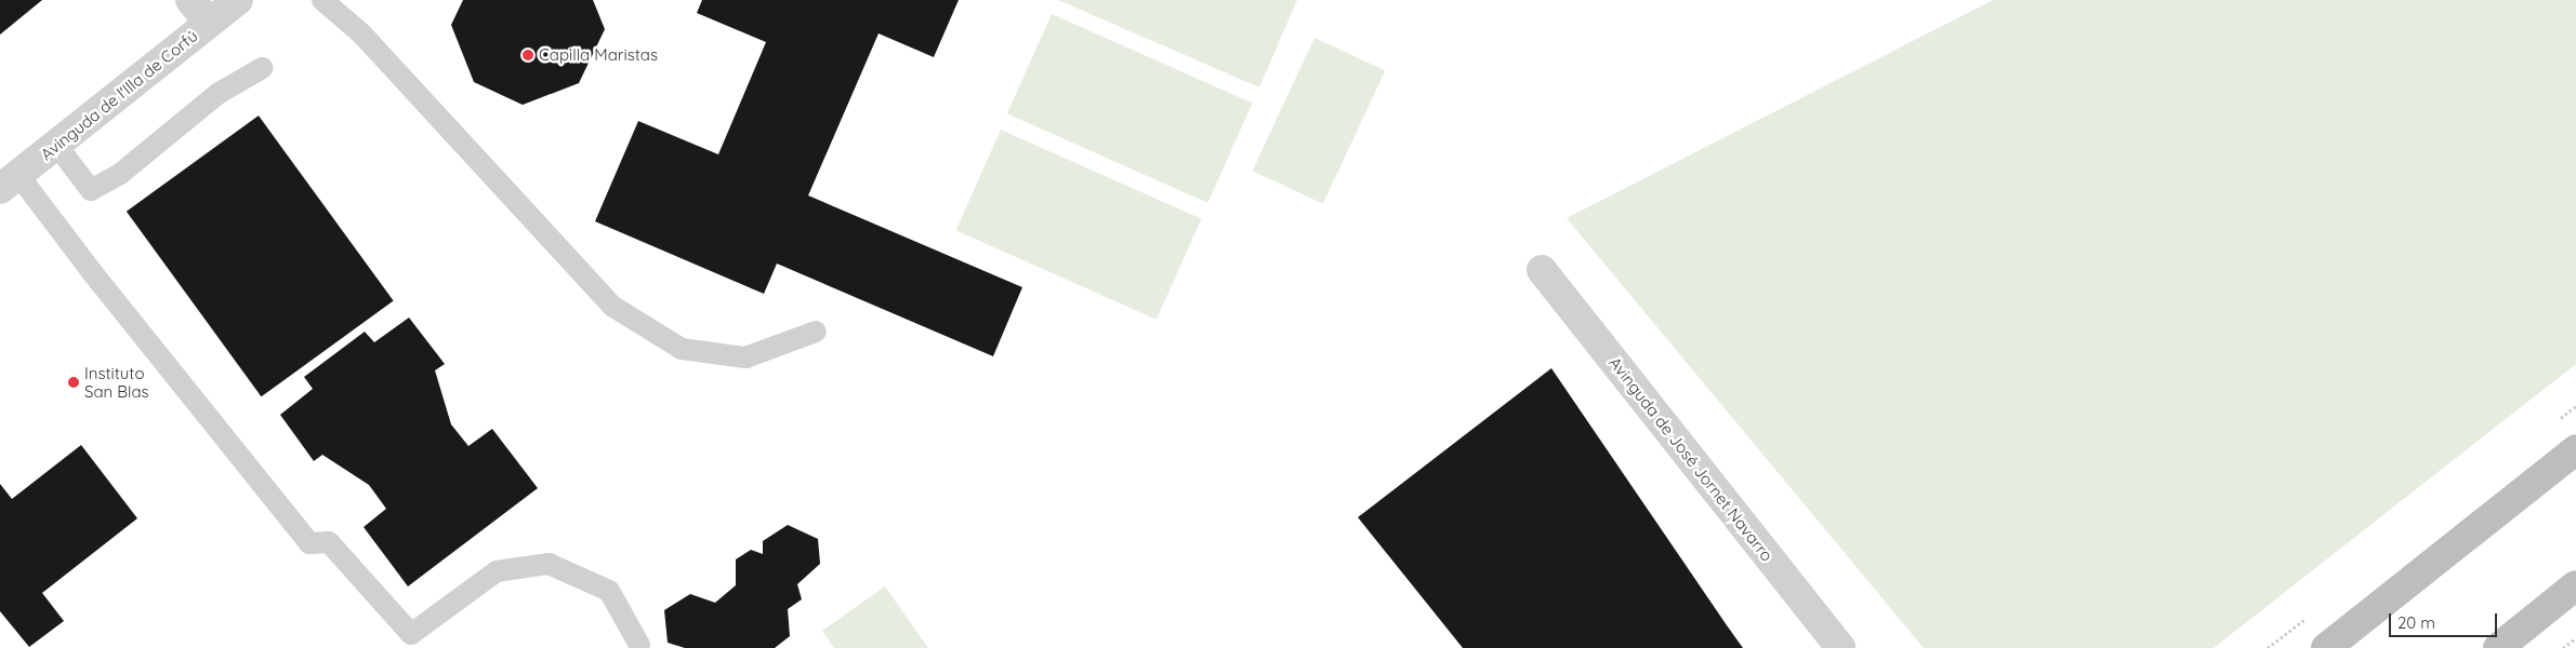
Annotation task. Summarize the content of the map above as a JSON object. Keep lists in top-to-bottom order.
{
  "streets": {
    "street": ["Avinguda de l'Illa de Corfú", "Avinguda de José Jornet Navarro"]
  },
  "places": ["Capilla Maristas", "Instituto San Blas"],
  "scale_bar": "20 m"
}
